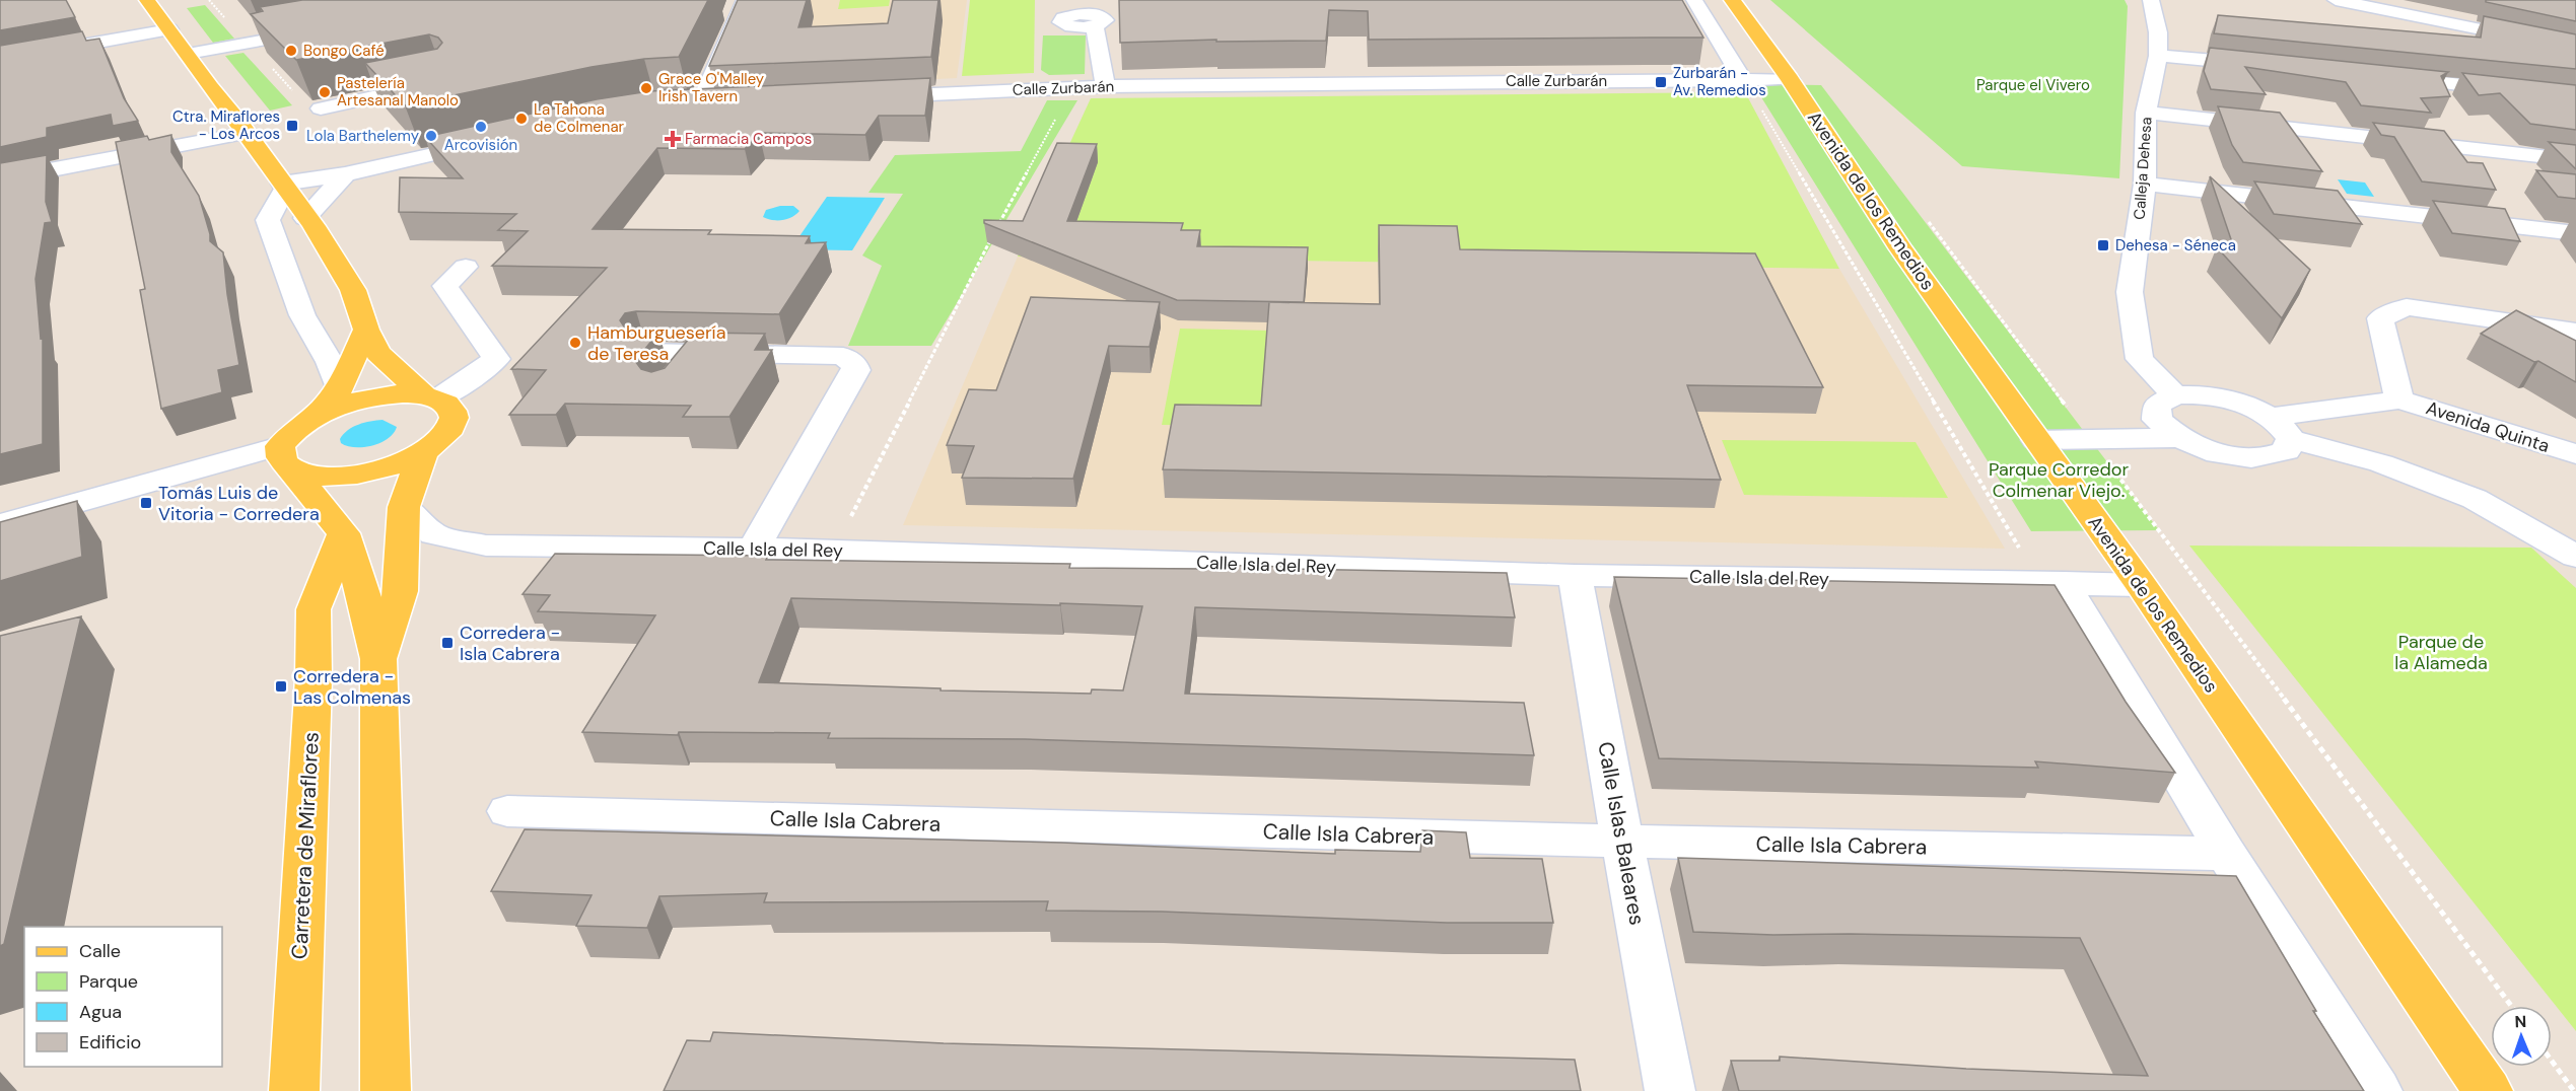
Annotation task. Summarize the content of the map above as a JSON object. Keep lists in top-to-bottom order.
{
  "streets": {
    "main road": ["Avenida de los Remedios", "Carretera de Miraflores"],
    "street": [
      "Calle Zurbarán",
      "Calleja Dehesa",
      "Avenida Quinta",
      "Calle Isla del Rey",
      "Calle Isla Cabrera",
      "Calle Islas Baleares"
    ]
  },
  "crossings": [
    ["Calle Zurbarán", "Avenida de los Remedios"],
    ["Avenida de los Remedios", "Calle Isla del Rey"],
    ["Calle Isla del Rey", "Calle Islas Baleares"],
    ["Calle Isla Cabrera", "Calle Islas Baleares"]
  ],
  "parks": ["Parque el Vivero", "Parque Corredor Colmenar Viejo.", "Parque de la Alameda"],
  "places": {
    "other": [
      "Bongo Café",
      "Grace O'Malley Irish Tavern",
      "Pastelería Artesanal Manolo",
      "La Tahona de Colmenar",
      "Arcovisión",
      "Lola Barthelemy",
      "Hamburguesería de Teresa"
    ],
    "transit": [
      "Zurbarán - Av. Remedios",
      "Ctra. Miraflores - Los Arcos",
      "Dehesa - Séneca",
      "Tomás Luis de Vitoria - Corredera",
      "Corredera - Isla Cabrera",
      "Corredera - Las Colmenas"
    ],
    "health": ["Farmacia Campos"]
  },
  "legend": [
    "Calle",
    "Parque",
    "Agua",
    "Edificio"
  ],
  "north": "top"
}
